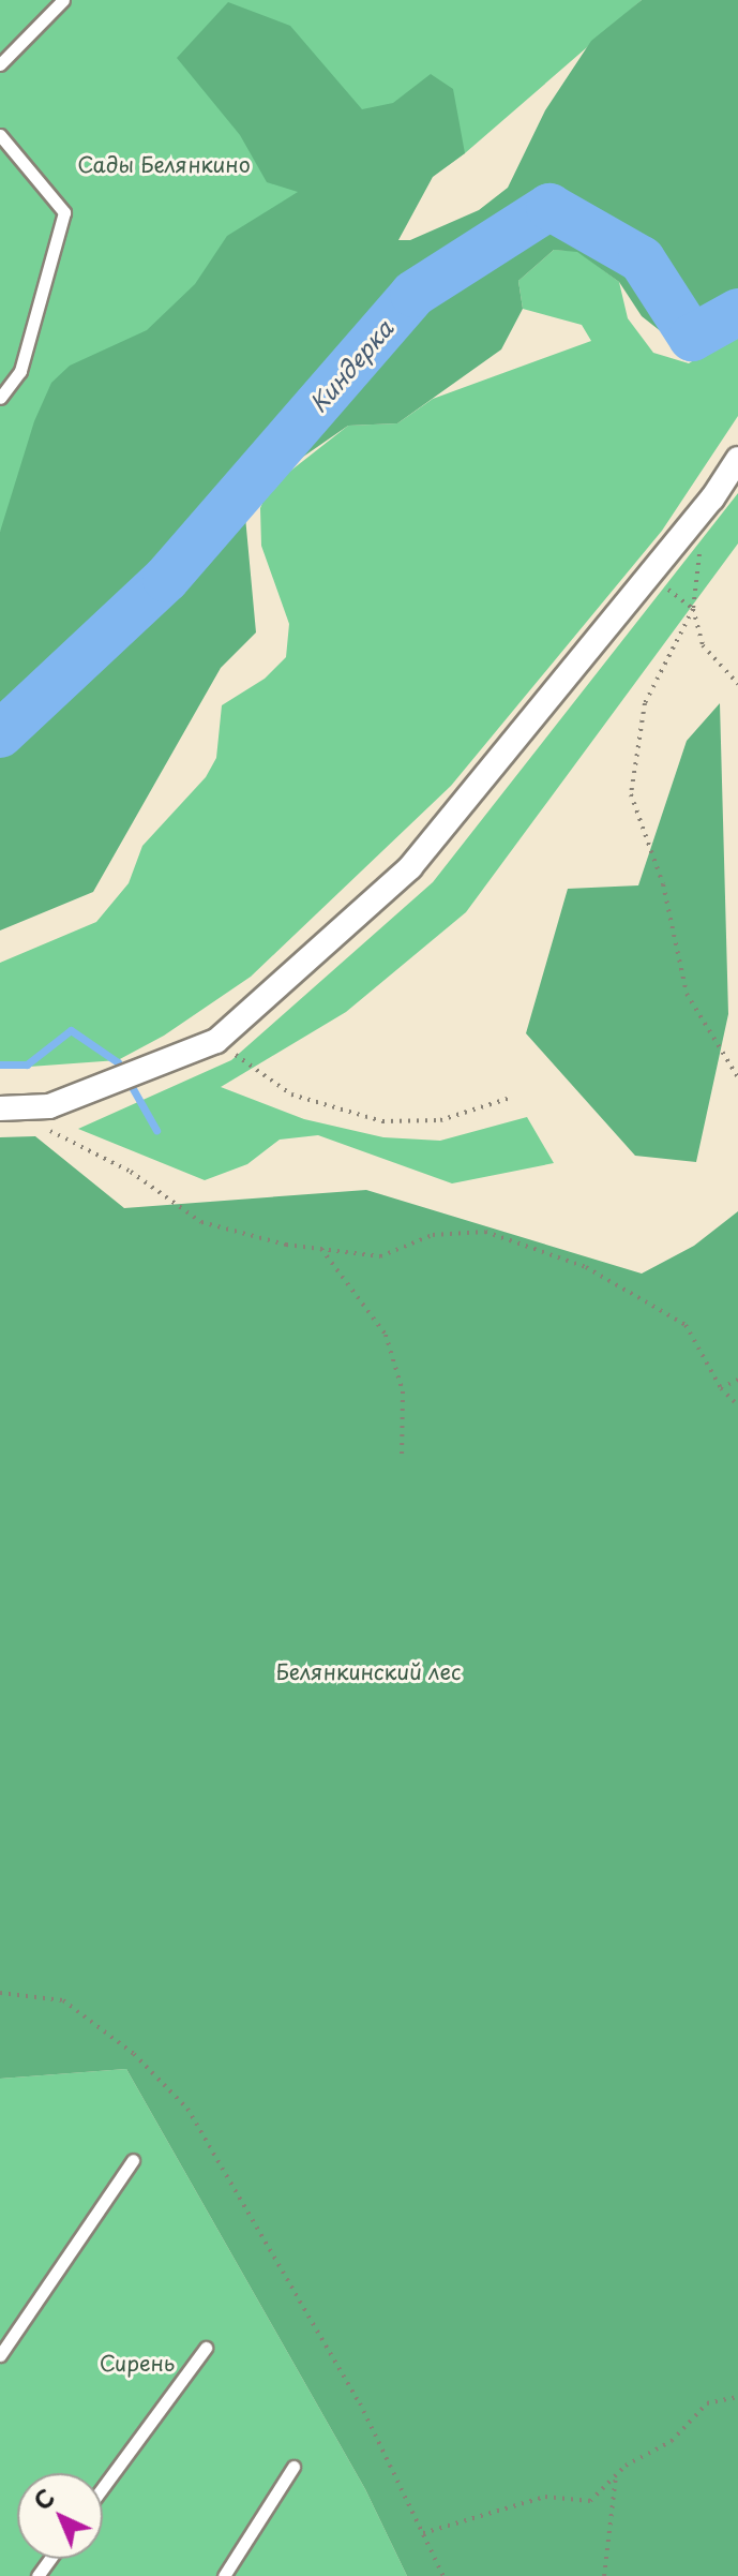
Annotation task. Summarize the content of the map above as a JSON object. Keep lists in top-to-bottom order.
{
  "water": ["Киндерка"],
  "parks": ["Сады Белянкино", "Белянкинский лес", "Сирень"],
  "north": "top left"
}
